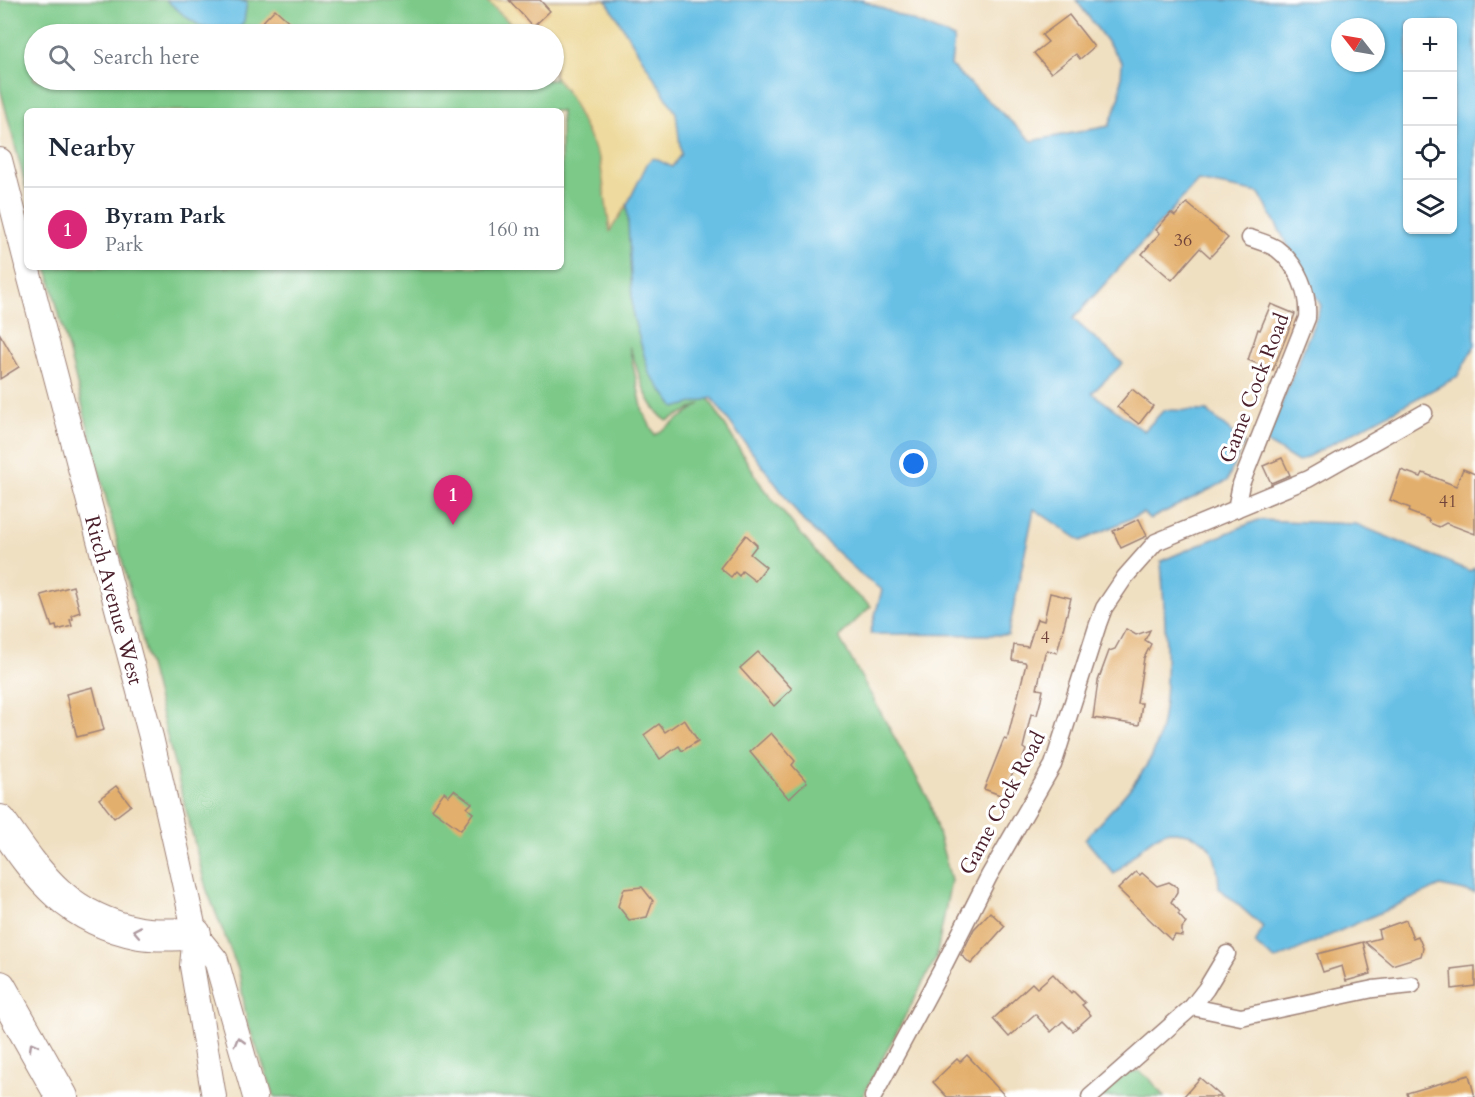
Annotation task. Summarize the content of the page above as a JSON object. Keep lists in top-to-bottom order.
{
  "streets": {
    "main road": ["Ritch Avenue West"],
    "street": ["Game Cock Road"]
  },
  "house_numbers": ["36", "41", "4"],
  "north": "top left",
  "page": {
    "map_buttons": ["+", "−"],
    "search": "Search here",
    "heading": "Nearby",
    "list": [
      {
        "mark": "1",
        "name": "Byram Park",
        "note": "Park",
        "value": "160 m"
      }
    ],
    "pins": "1"
  }
}
